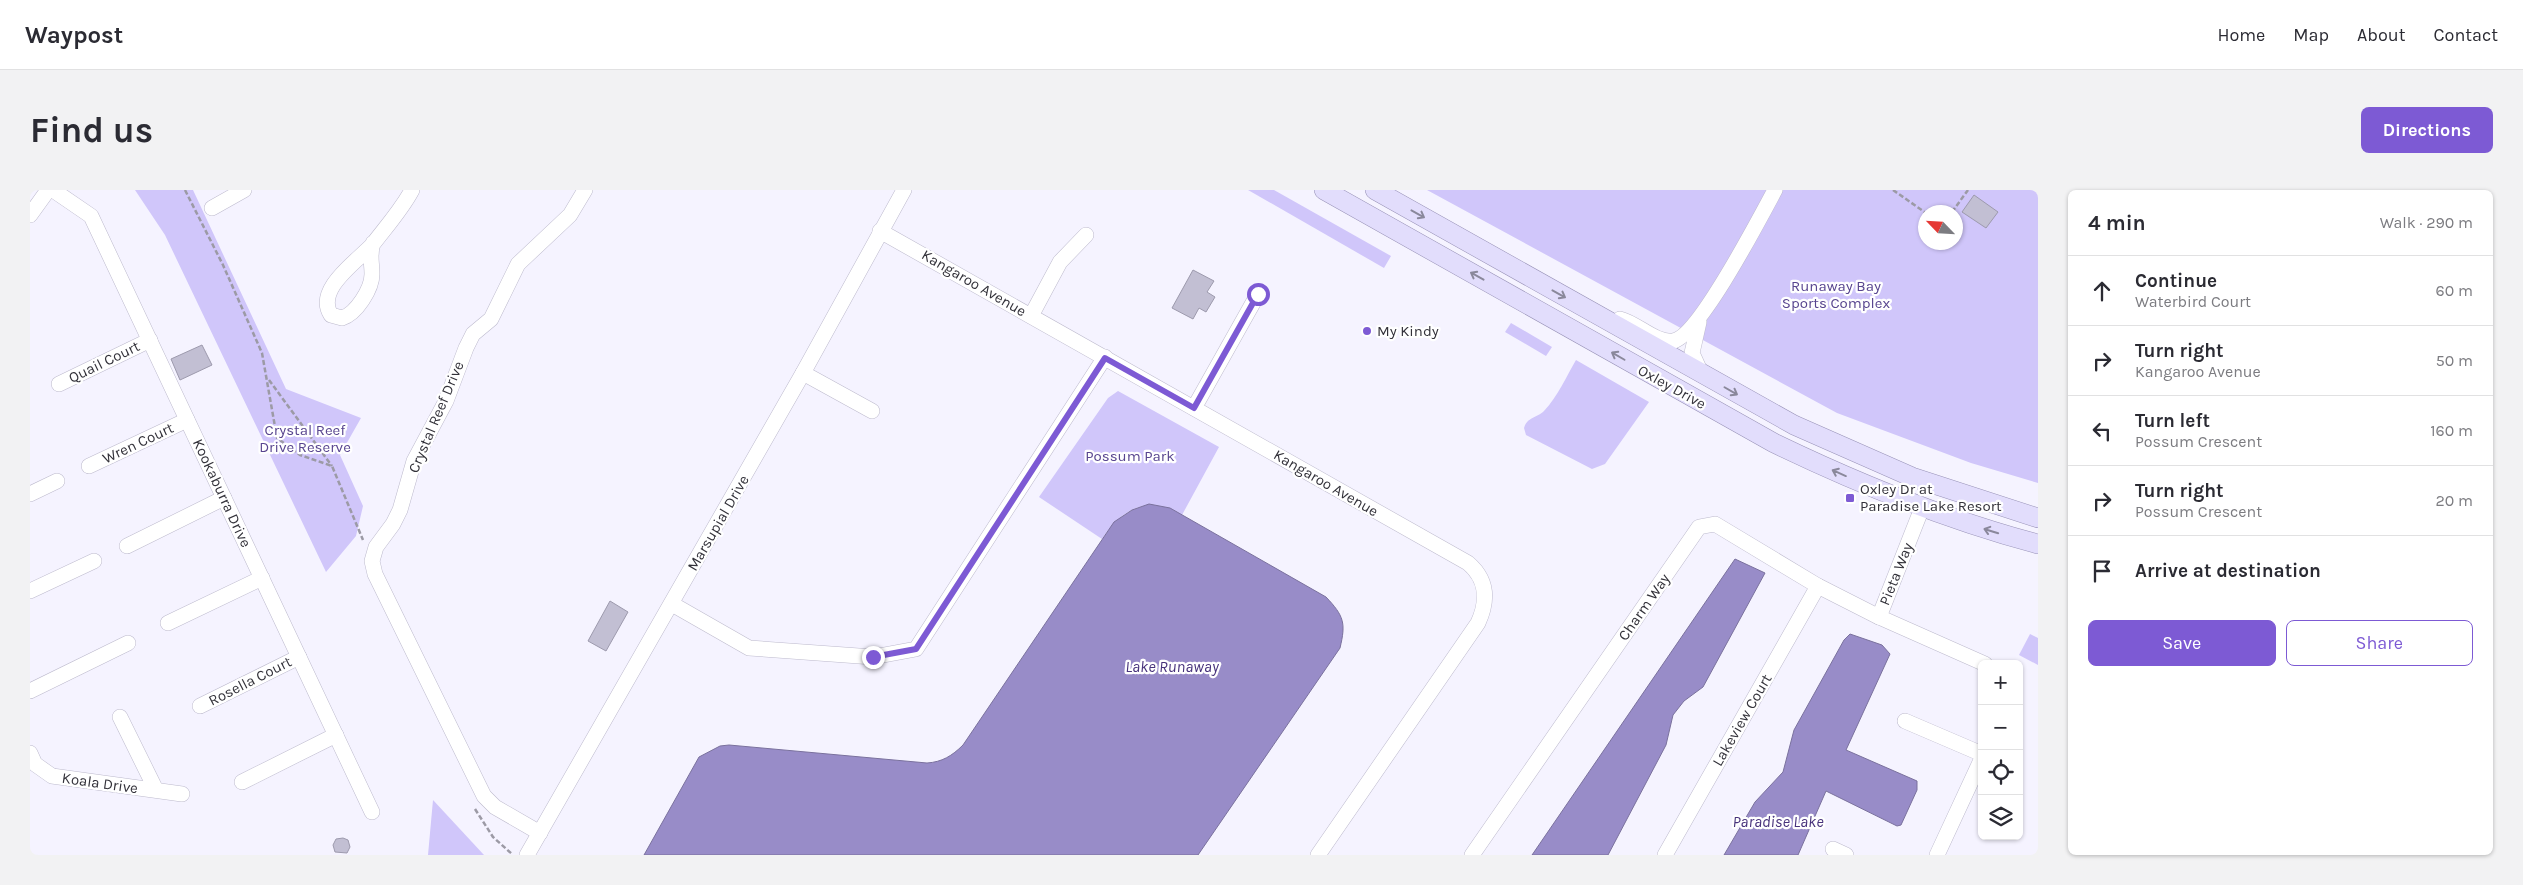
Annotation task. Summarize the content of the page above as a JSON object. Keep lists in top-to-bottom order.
{
  "streets": {
    "main road": ["Oxley Drive"],
    "street": [
      "Kangaroo Avenue",
      "Quail Court",
      "Crystal Reef Drive",
      "Wren Court",
      "Kookaburra Drive",
      "Marsupial Drive",
      "Pieta Way",
      "Charm Way",
      "Rosella Court",
      "Lakeview Court",
      "Koala Drive"
    ]
  },
  "crossings": [
    ["Kangaroo Avenue", "Marsupial Drive"],
    ["Quail Court", "Kookaburra Drive"],
    ["Oxley Drive", "Pieta Way"],
    ["Crystal Reef Drive", "Marsupial Drive"],
    ["Wren Court", "Kookaburra Drive"],
    ["Kookaburra Drive", "Rosella Court"],
    ["Pieta Way", "Charm Way"],
    ["Charm Way", "Lakeview Court"]
  ],
  "water": ["Lake Runaway", "Paradise Lake"],
  "parks": ["Runaway Bay Sports Complex", "Crystal Reef Drive Reserve", "Possum Park"],
  "places": {
    "other": ["My Kindy"],
    "transit": ["Oxley Dr at Paradise Lake Resort"]
  },
  "north": "top left",
  "page": {
    "header": "Waypost",
    "nav": [
      "Home",
      "Map",
      "About",
      "Contact"
    ],
    "buttons": [
      "Directions",
      ["Save", "Share"]
    ],
    "title": "Find us",
    "heading": ["4 min", "Walk · 290 m"],
    "list": [
      ["Continue", "Waterbird Court", "60 m"],
      ["Turn right", "Kangaroo Avenue", "50 m"],
      ["Turn left", "Possum Crescent", "160 m"],
      ["Turn right", "Possum Crescent", "20 m"],
      "Arrive at destination"
    ],
    "map_buttons": ["+", "−"]
  }
}
